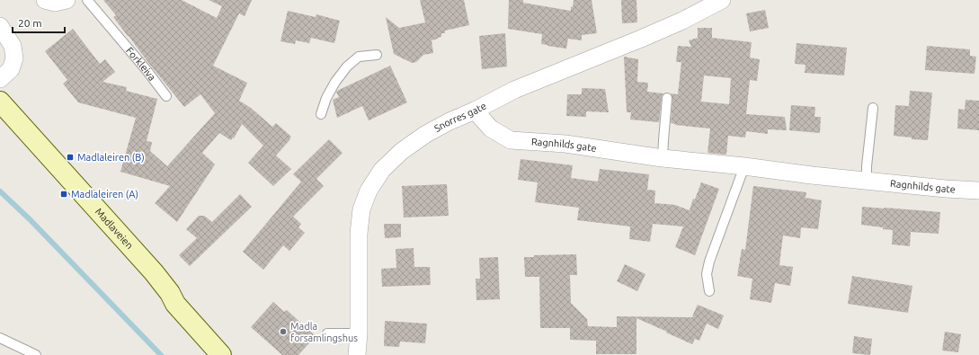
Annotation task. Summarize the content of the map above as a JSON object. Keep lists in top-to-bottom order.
{
  "streets": {
    "main road": ["Madlaveien"],
    "street": ["Snorres gate", "Ragnhilds gate"],
    "lane": ["Forkleiva"]
  },
  "crossings": [
    ["Snorres gate", "Ragnhilds gate"]
  ],
  "places": {
    "transit": ["Madlaleiren (B)", "Madlaleiren (A)"],
    "other": ["Madla forsamlingshus"]
  },
  "scale_bar": "20 m"
}
